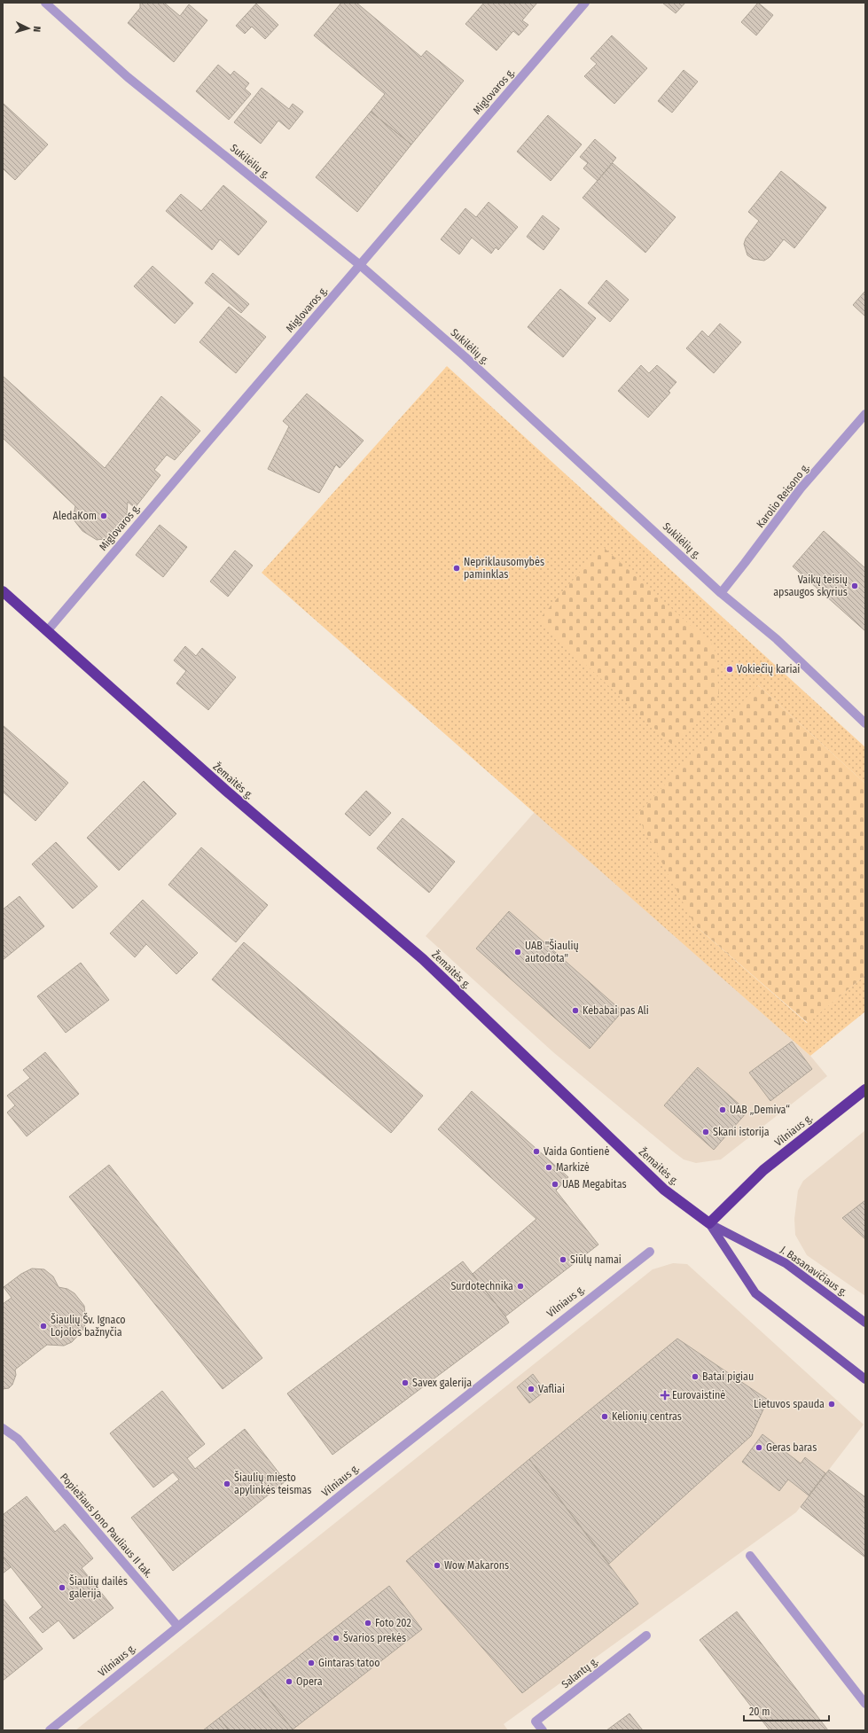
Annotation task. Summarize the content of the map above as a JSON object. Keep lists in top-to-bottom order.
{
  "streets": {
    "highway": ["Žemaitės g.", "Vilniaus g."],
    "main road": ["J. Basanavičiaus g."],
    "street": [
      "Miglovaros g.",
      "Sukilėlių g.",
      "Karolio Reisono g.",
      "Popiežiaus Jono Pauliaus II tak.",
      "Salantų g."
    ]
  },
  "crossings": [
    ["Miglovaros g.", "Sukilėlių g."],
    ["Miglovaros g.", "Žemaitės g."],
    ["Sukilėlių g.", "Karolio Reisono g."],
    ["Žemaitės g.", "Vilniaus g."],
    ["Žemaitės g.", "J. Basanavičiaus g."],
    ["Vilniaus g.", "J. Basanavičiaus g."],
    ["Vilniaus g.", "Popiežiaus Jono Pauliaus II tak."]
  ],
  "places": {
    "other": [
      "AledaKom",
      "Nepriklausomybės paminklas",
      "Vaikų teisių apsaugos skyrius",
      "Vokiečių kariai",
      "UAB \"Šiaulių autodota\"",
      "Kebabai pas Ali",
      "UAB „Demiva“",
      "Skani istorija",
      "Vaida Gontienė",
      "Markizė",
      "UAB Megabitas",
      "Siūlų namai",
      "Surdotechnika",
      "Šiaulių Šv. Ignaco Lojolos bažnyčia",
      "Batai pigiau",
      "Savex galerija",
      "Vafliai",
      "Lietuvos spauda",
      "Kelionių centras",
      "Geras baras",
      "Šiaulių miesto apylinkės teismas",
      "Wow Makarons",
      "Šiaulių dailės galerija",
      "Foto 202",
      "Švarios prekės",
      "Gintaras tatoo",
      "Opera"
    ],
    "health": ["Eurovaistinė"]
  },
  "scale_bar": "20 m",
  "north": "right"
}
